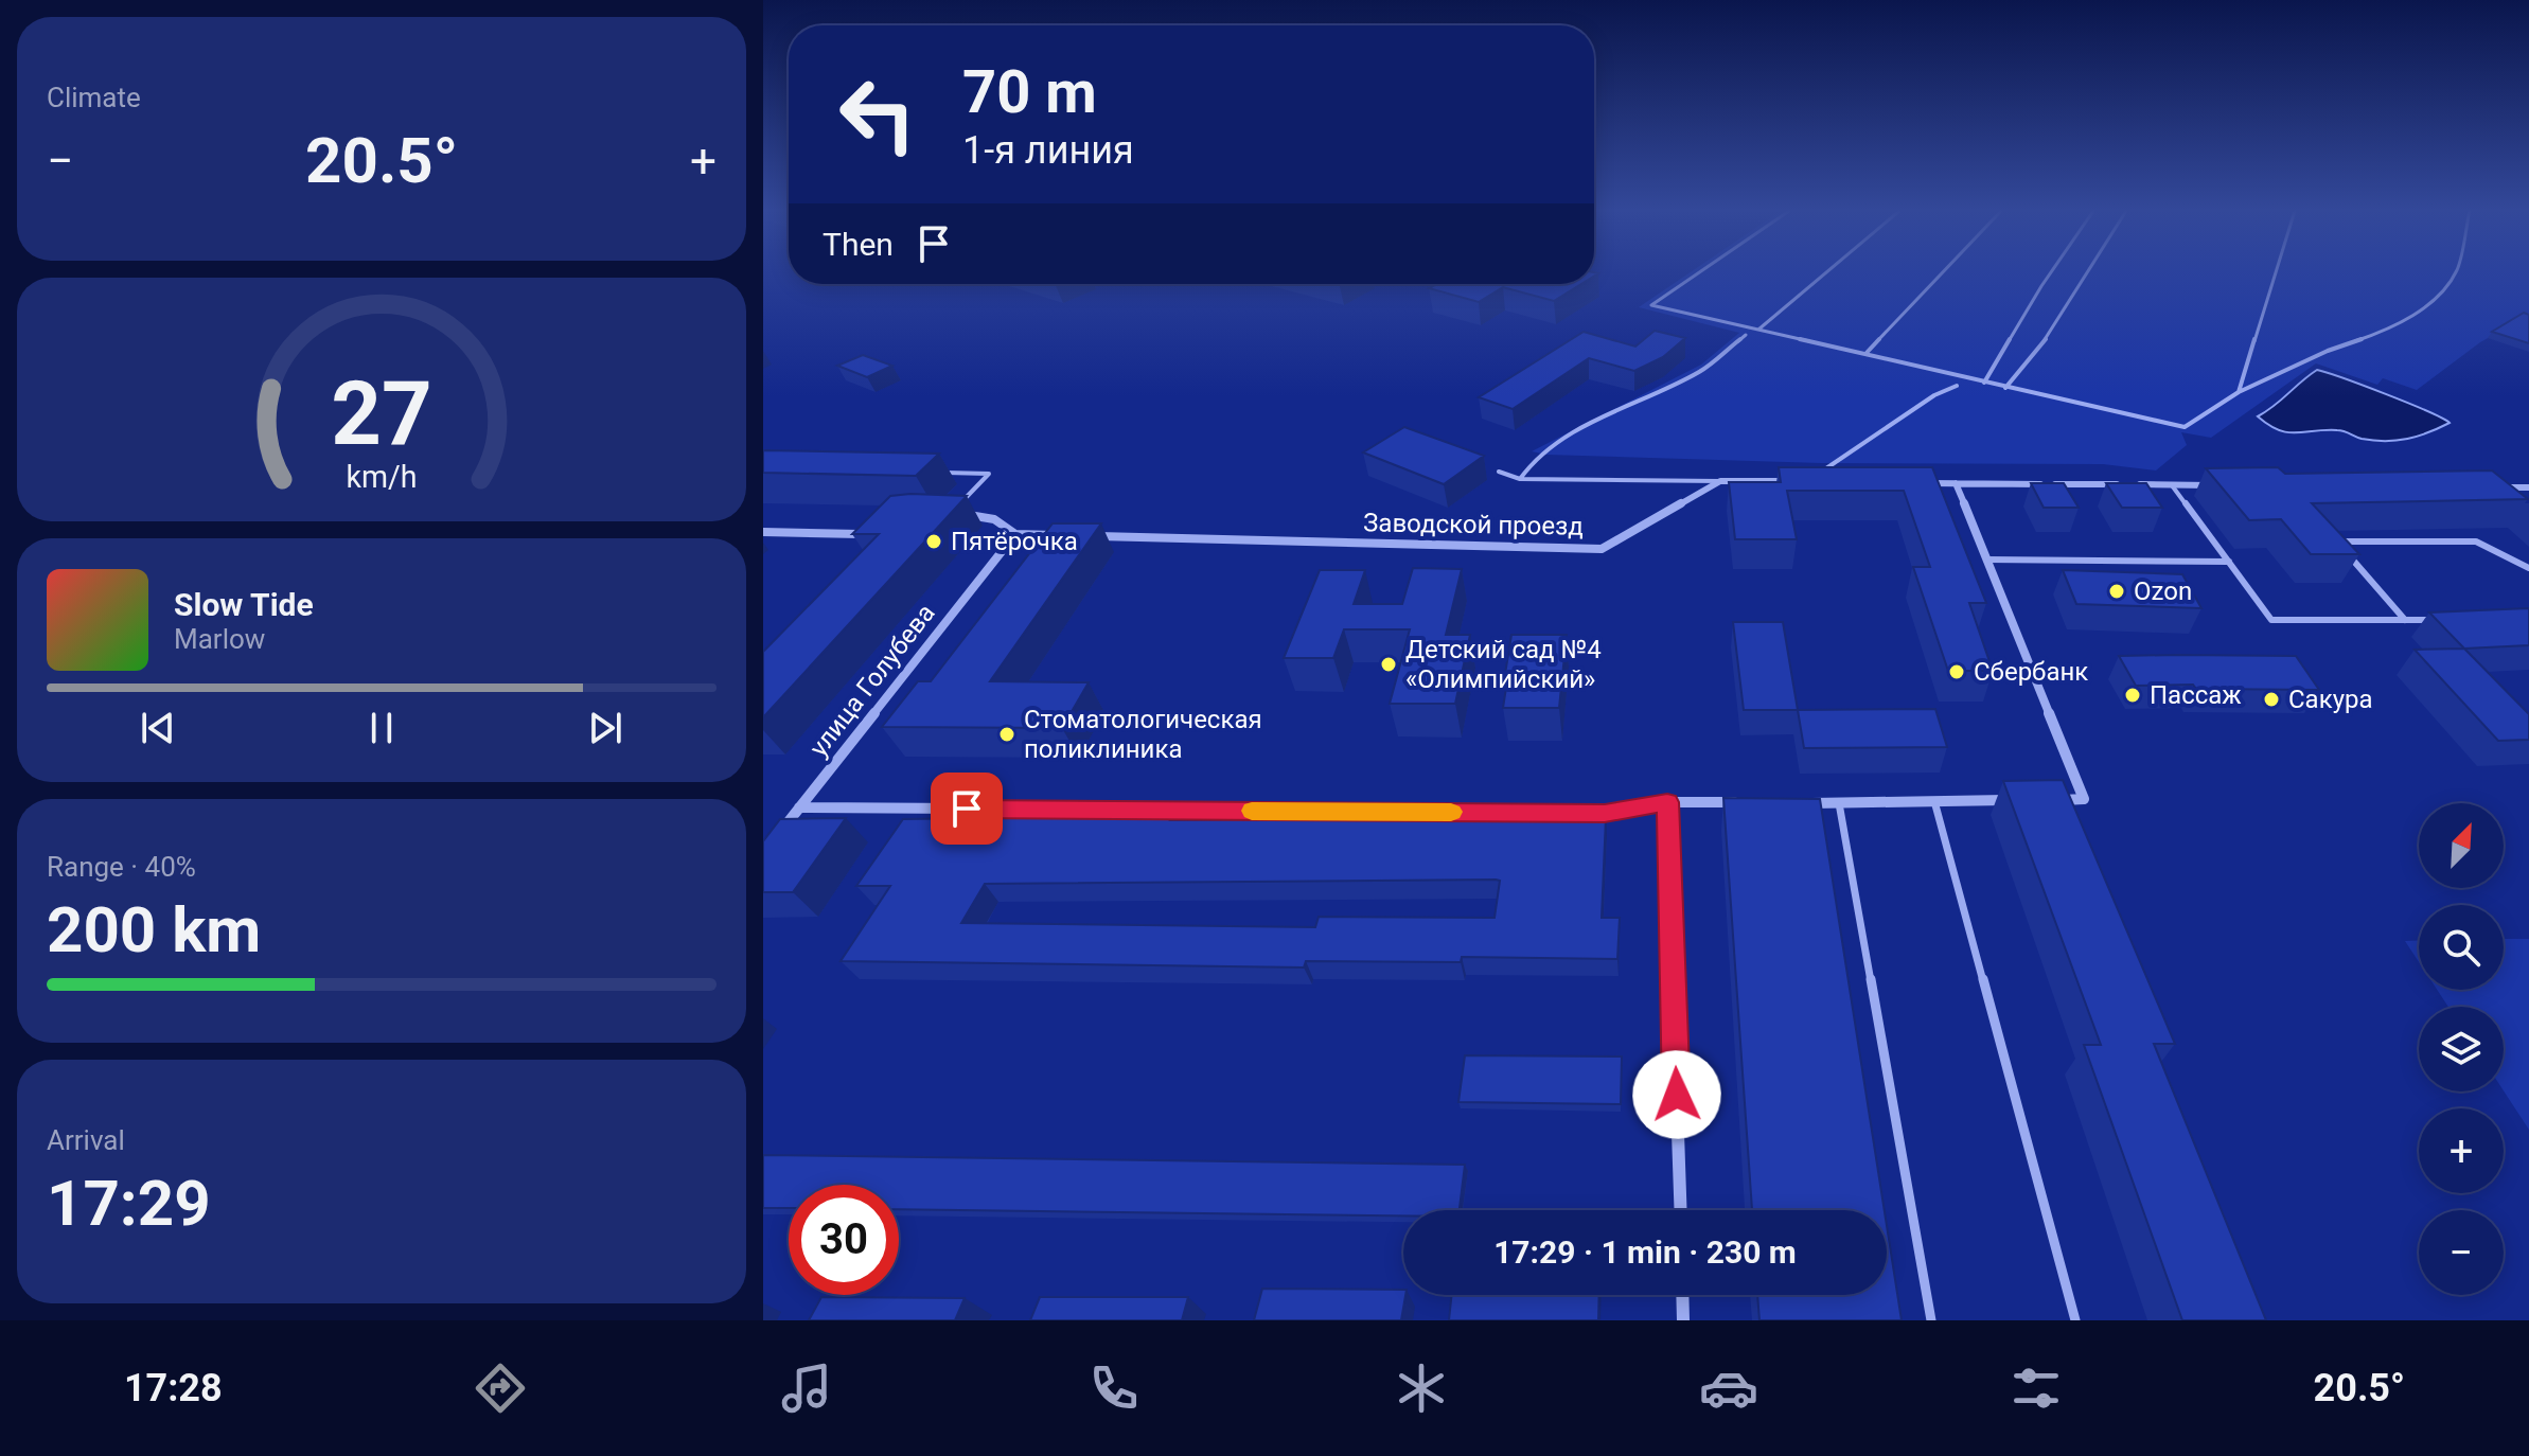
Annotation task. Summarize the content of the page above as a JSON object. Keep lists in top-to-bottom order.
{
  "streets": {
    "street": ["Заводской проезд", "улица Голубева"]
  },
  "places": [
    "Пятёрочка",
    "Ozon",
    "Детский сад №4 «Олимпийский»",
    "Сбербанк",
    "Пассаж",
    "Сакура",
    "Стоматологическая поликлиника"
  ],
  "north": "top right",
  "page": {
    "tile": [
      "Climate",
      ["Range · 40%", "200 km"],
      ["Arrival", "17:29"]
    ],
    "turn": ["70 m", "1-я линия"],
    "heat": ["−", "20.5°", "+"],
    "then": "Then",
    "song": ["Slow Tide", "Marlow"],
    "map_buttons": ["+", "−"],
    "limit": "30",
    "trip": "17:29 · 1 min · 230 m",
    "tabs": ["17:28", "20.5°"],
    "gauge": ["27", "km/h"]
  }
}
